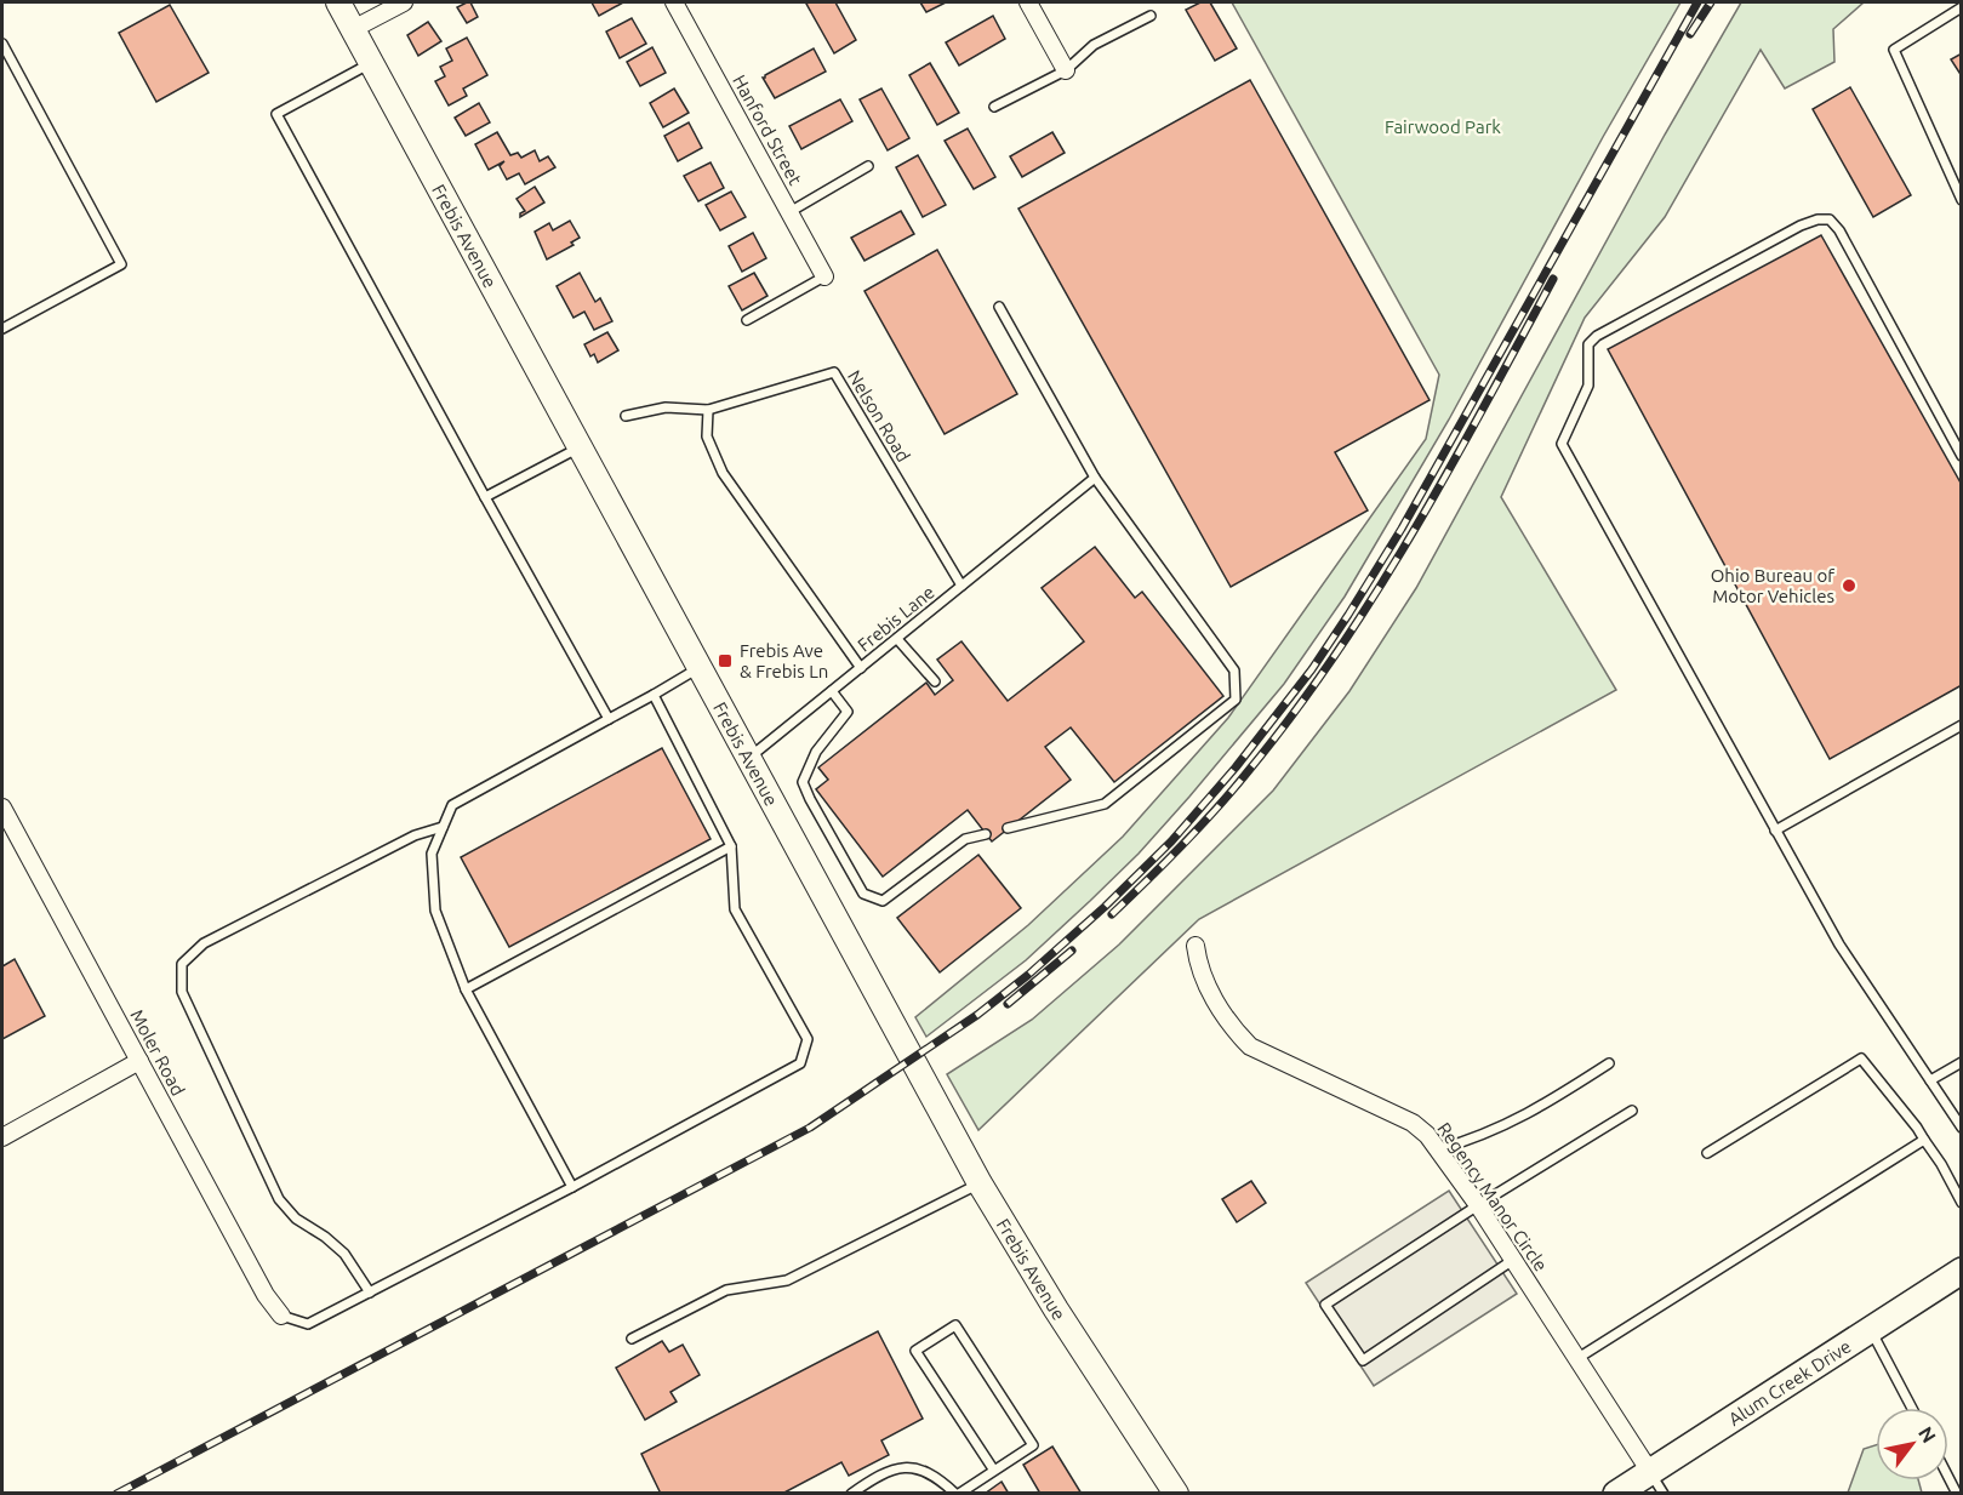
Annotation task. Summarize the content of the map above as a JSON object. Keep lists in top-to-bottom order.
{
  "streets": {
    "main road": ["Frebis Avenue", "Alum Creek Drive"],
    "street": ["Hanford Street", "Moler Road", "Regency Manor Circle"],
    "lane": ["Nelson Road", "Frebis Lane"]
  },
  "crossings": [
    ["Frebis Avenue", "Frebis Lane"],
    ["Nelson Road", "Frebis Lane"],
    ["Regency Manor Circle", "Alum Creek Drive"]
  ],
  "parks": ["Fairwood Park"],
  "places": {
    "other": ["Ohio Bureau of Motor Vehicles"],
    "transit": ["Frebis Ave & Frebis Ln"]
  },
  "north": "top right"
}
